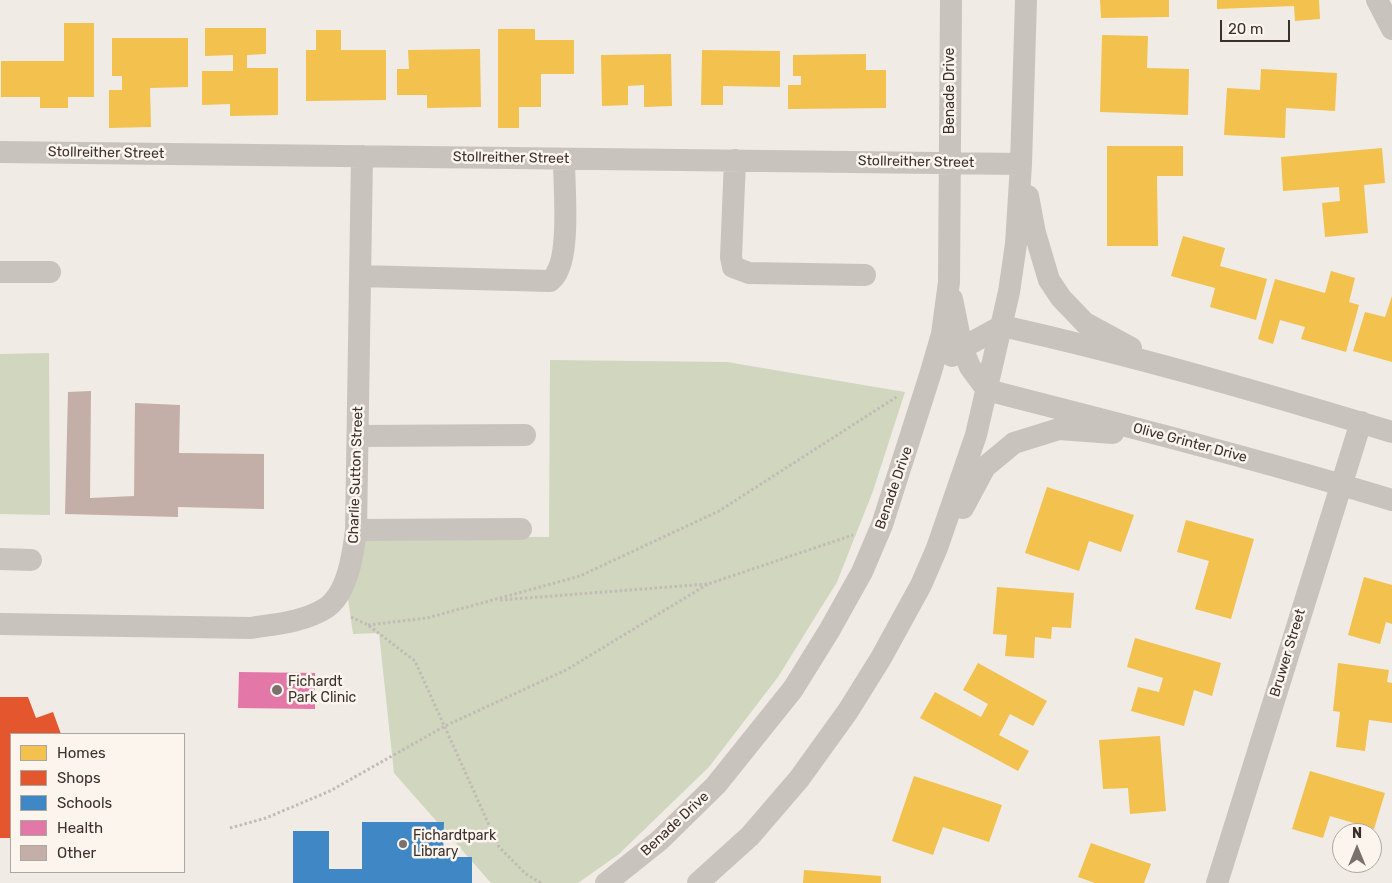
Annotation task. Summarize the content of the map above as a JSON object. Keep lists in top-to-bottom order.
{
  "streets": {
    "street": [
      "Benade Drive",
      "Stollreither Street",
      "Olive Grinter Drive",
      "Charlie Sutton Street",
      "Bruwer Street"
    ]
  },
  "crossings": [
    ["Benade Drive", "Stollreither Street"],
    ["Stollreither Street", "Charlie Sutton Street"],
    ["Olive Grinter Drive", "Bruwer Street"]
  ],
  "places": ["Fichardt Park Clinic", "Fichardtpark Library"],
  "legend": [
    "Homes",
    "Shops",
    "Schools",
    "Health",
    "Other"
  ],
  "scale_bar": "20 m",
  "north": "top"
}
